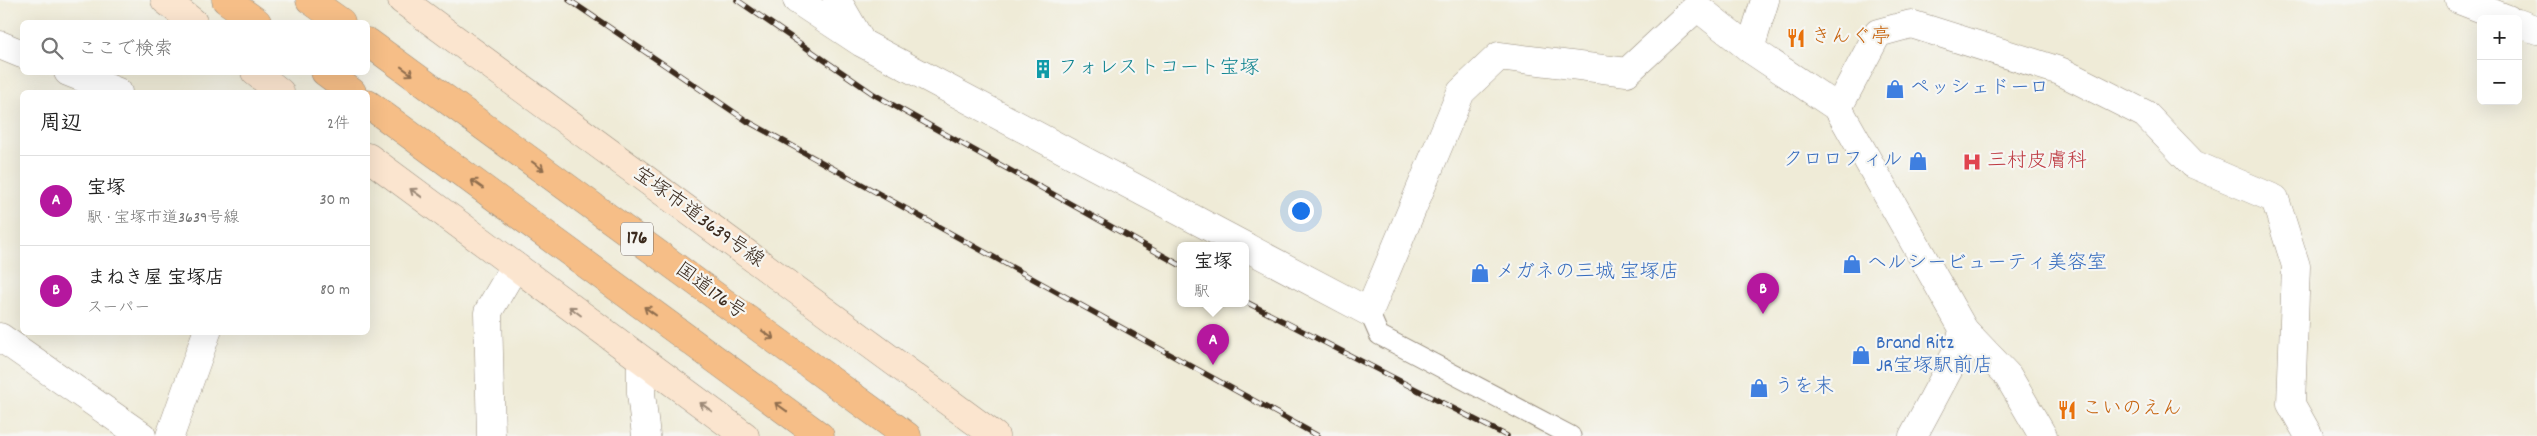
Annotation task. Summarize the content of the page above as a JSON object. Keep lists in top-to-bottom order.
{
  "streets": {
    "highway": ["176", "国道176号"],
    "street": ["宝塚市道3639号線"]
  },
  "places": {
    "restaurant": ["きんぐ亭", "こいのえん"],
    "building": ["フォレストコート宝塚"],
    "shop": [
      "ペッシェドーロ",
      "クロロフィル",
      "ヘルシービューティ美容室",
      "メガネの三城 宝塚店",
      "Brand Ritz JR宝塚駅前店",
      "うを末"
    ],
    "hospital": ["三村皮膚科"]
  },
  "page": {
    "map_buttons": ["+", "−"],
    "search": "ここで検索",
    "heading": ["周辺", "2件"],
    "list": [
      {
        "mark": "A",
        "name": "宝塚",
        "note": "駅 · 宝塚市道3639号線",
        "value": "30 m"
      },
      {
        "mark": "B",
        "name": "まねき屋 宝塚店",
        "note": "スーパー",
        "value": "80 m"
      }
    ],
    "popup": ["宝塚", "駅"],
    "pins": ["B", "A"]
  }
}
